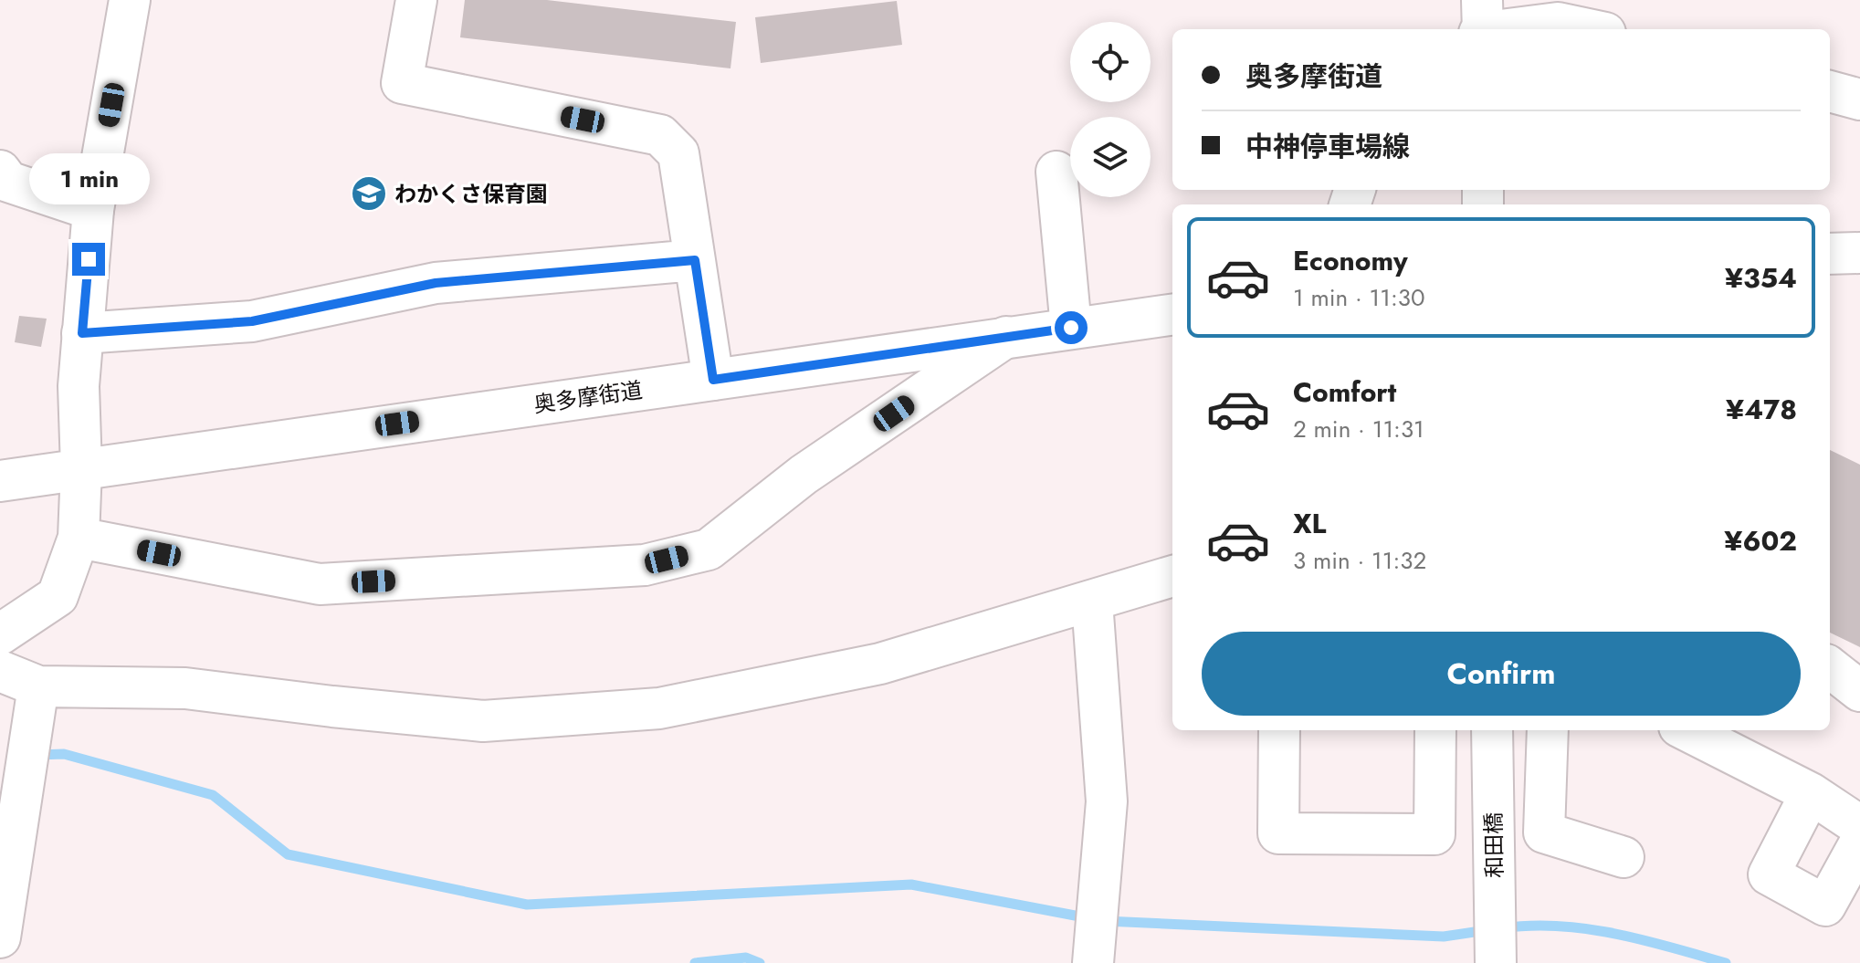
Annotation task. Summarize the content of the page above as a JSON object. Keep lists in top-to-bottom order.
{
  "streets": {
    "street": ["奥多摩街道", "和田橋"]
  },
  "places": {
    "school or university": ["わかくさ保育園"]
  },
  "page": {
    "banner": ["奥多摩街道", "中神停車場線"],
    "bubble": "1 min",
    "list": [
      {
        "name": "Economy",
        "note": "1 min · 11:30",
        "value": "¥354"
      },
      {
        "name": "Comfort",
        "note": "2 min · 11:31",
        "value": "¥478"
      },
      {
        "name": "XL",
        "note": "3 min · 11:32",
        "value": "¥602"
      }
    ],
    "buttons": "Confirm"
  }
}
